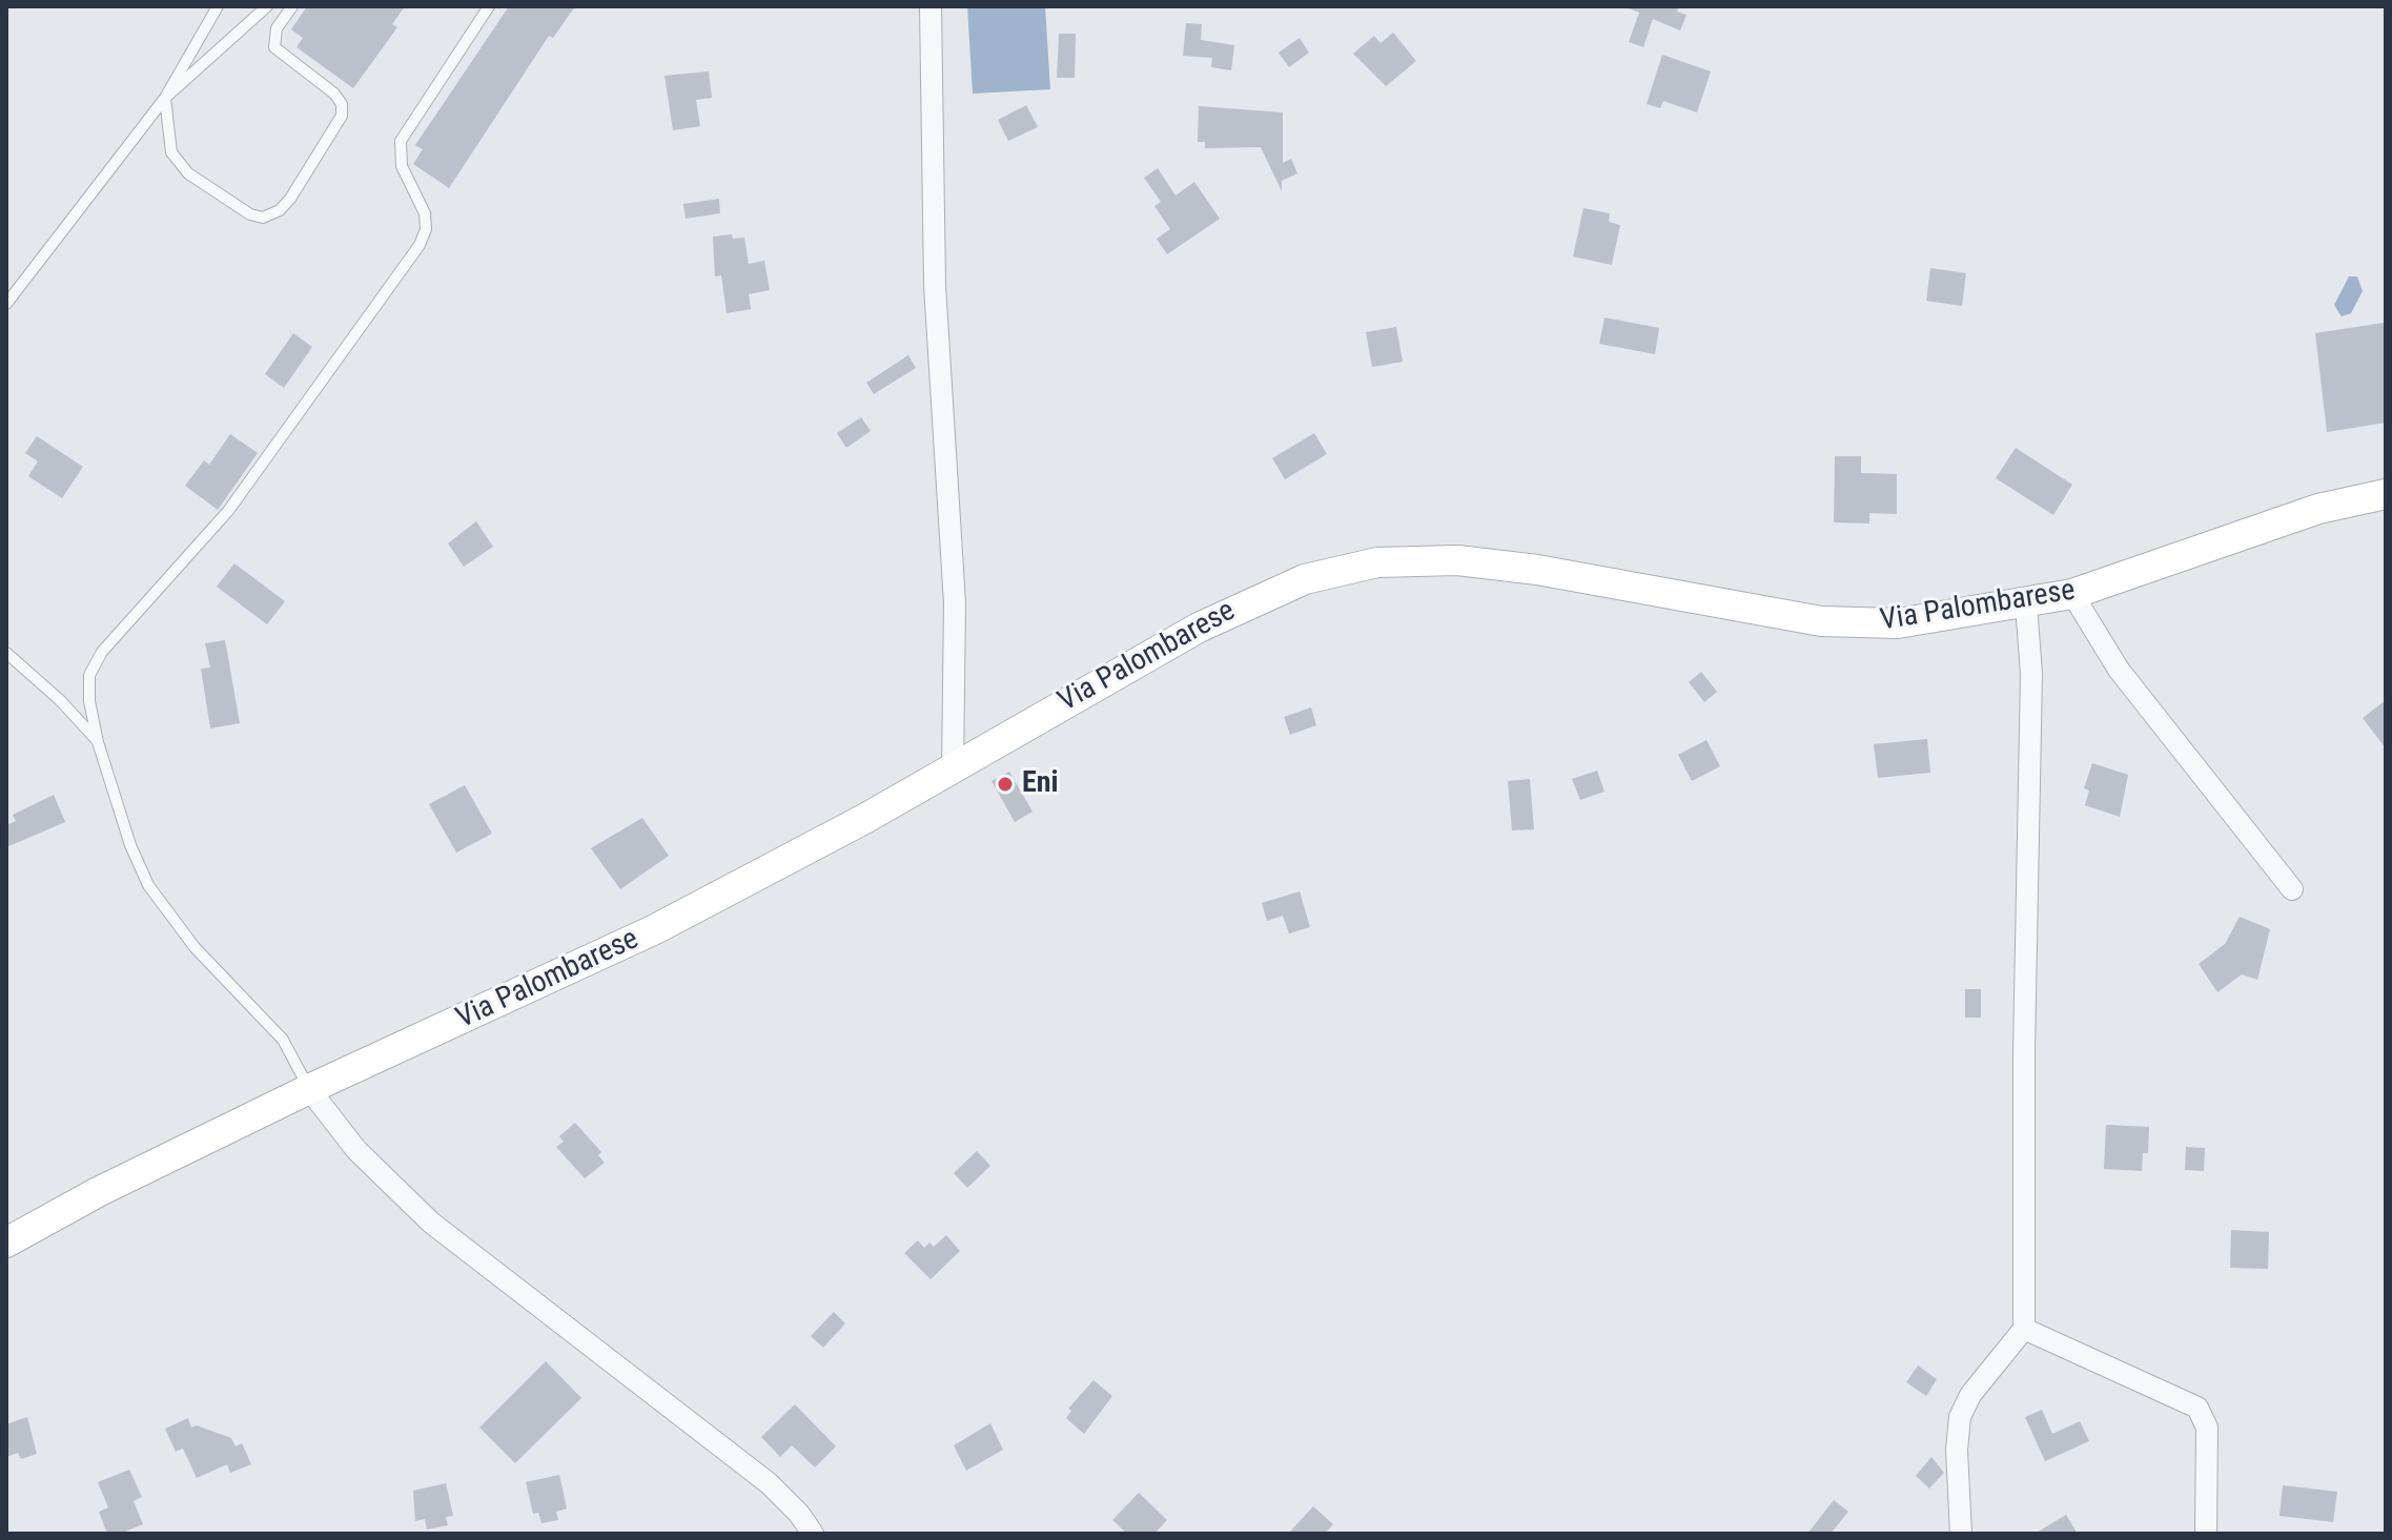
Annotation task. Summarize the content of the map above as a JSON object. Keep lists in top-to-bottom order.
{
  "streets": {
    "main road": ["Via Palombarese"]
  },
  "places": ["Eni"]
}
